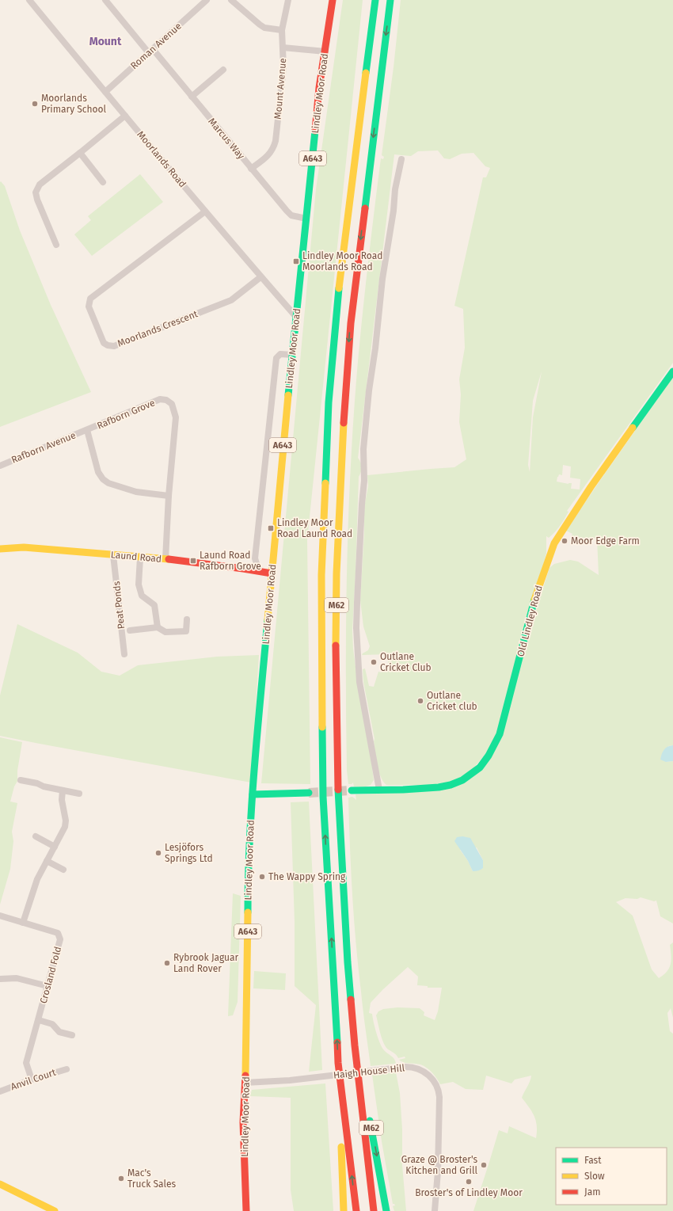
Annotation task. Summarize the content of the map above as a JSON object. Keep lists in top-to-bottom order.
{
  "streets": {
    "main road": [
      "Lindley Moor Road",
      "A643",
      "Laund Road",
      "M62",
      "Old Lindley Road"
    ],
    "street": [
      "Roman Avenue",
      "Mount Avenue",
      "Marcus Way",
      "Moorlands Road",
      "Moorlands Crescent",
      "Rafborn Grove",
      "Rafborn Avenue",
      "Peat Ponds",
      "Crosland Fold",
      "Haigh House Hill",
      "Anvil Court"
    ]
  },
  "crossings": [
    ["Roman Avenue", "Marcus Way"],
    ["Roman Avenue", "Moorlands Road"],
    ["Mount Avenue", "Marcus Way"],
    ["Lindley Moor Road", "Marcus Way"],
    ["Lindley Moor Road", "Moorlands Road"],
    ["Lindley Moor Road", "Laund Road"],
    ["Lindley Moor Road", "Haigh House Hill"],
    ["Moorlands Road", "Moorlands Crescent"],
    ["Rafborn Grove", "Rafborn Avenue"],
    ["Rafborn Grove", "Laund Road"],
    ["Laund Road", "Peat Ponds"],
    ["Crosland Fold", "Anvil Court"]
  ],
  "districts": ["Mount"],
  "places": {
    "other": [
      "Moorlands Primary School",
      "Moor Edge Farm",
      "Outlane Cricket Club",
      "Outlane Cricket club",
      "Lesjöfors Springs Ltd",
      "The Wappy Spring",
      "Rybrook Jaguar Land Rover",
      "Graze @ Broster's Kitchen and Grill",
      "Mac's Truck Sales",
      "Broster's of Lindley Moor"
    ],
    "transit": ["Lindley Moor Road Moorlands Road", "Lindley Moor Road Laund Road", "Laund Road Rafborn Grove"]
  },
  "legend": ["Fast", "Slow", "Jam"]
}
